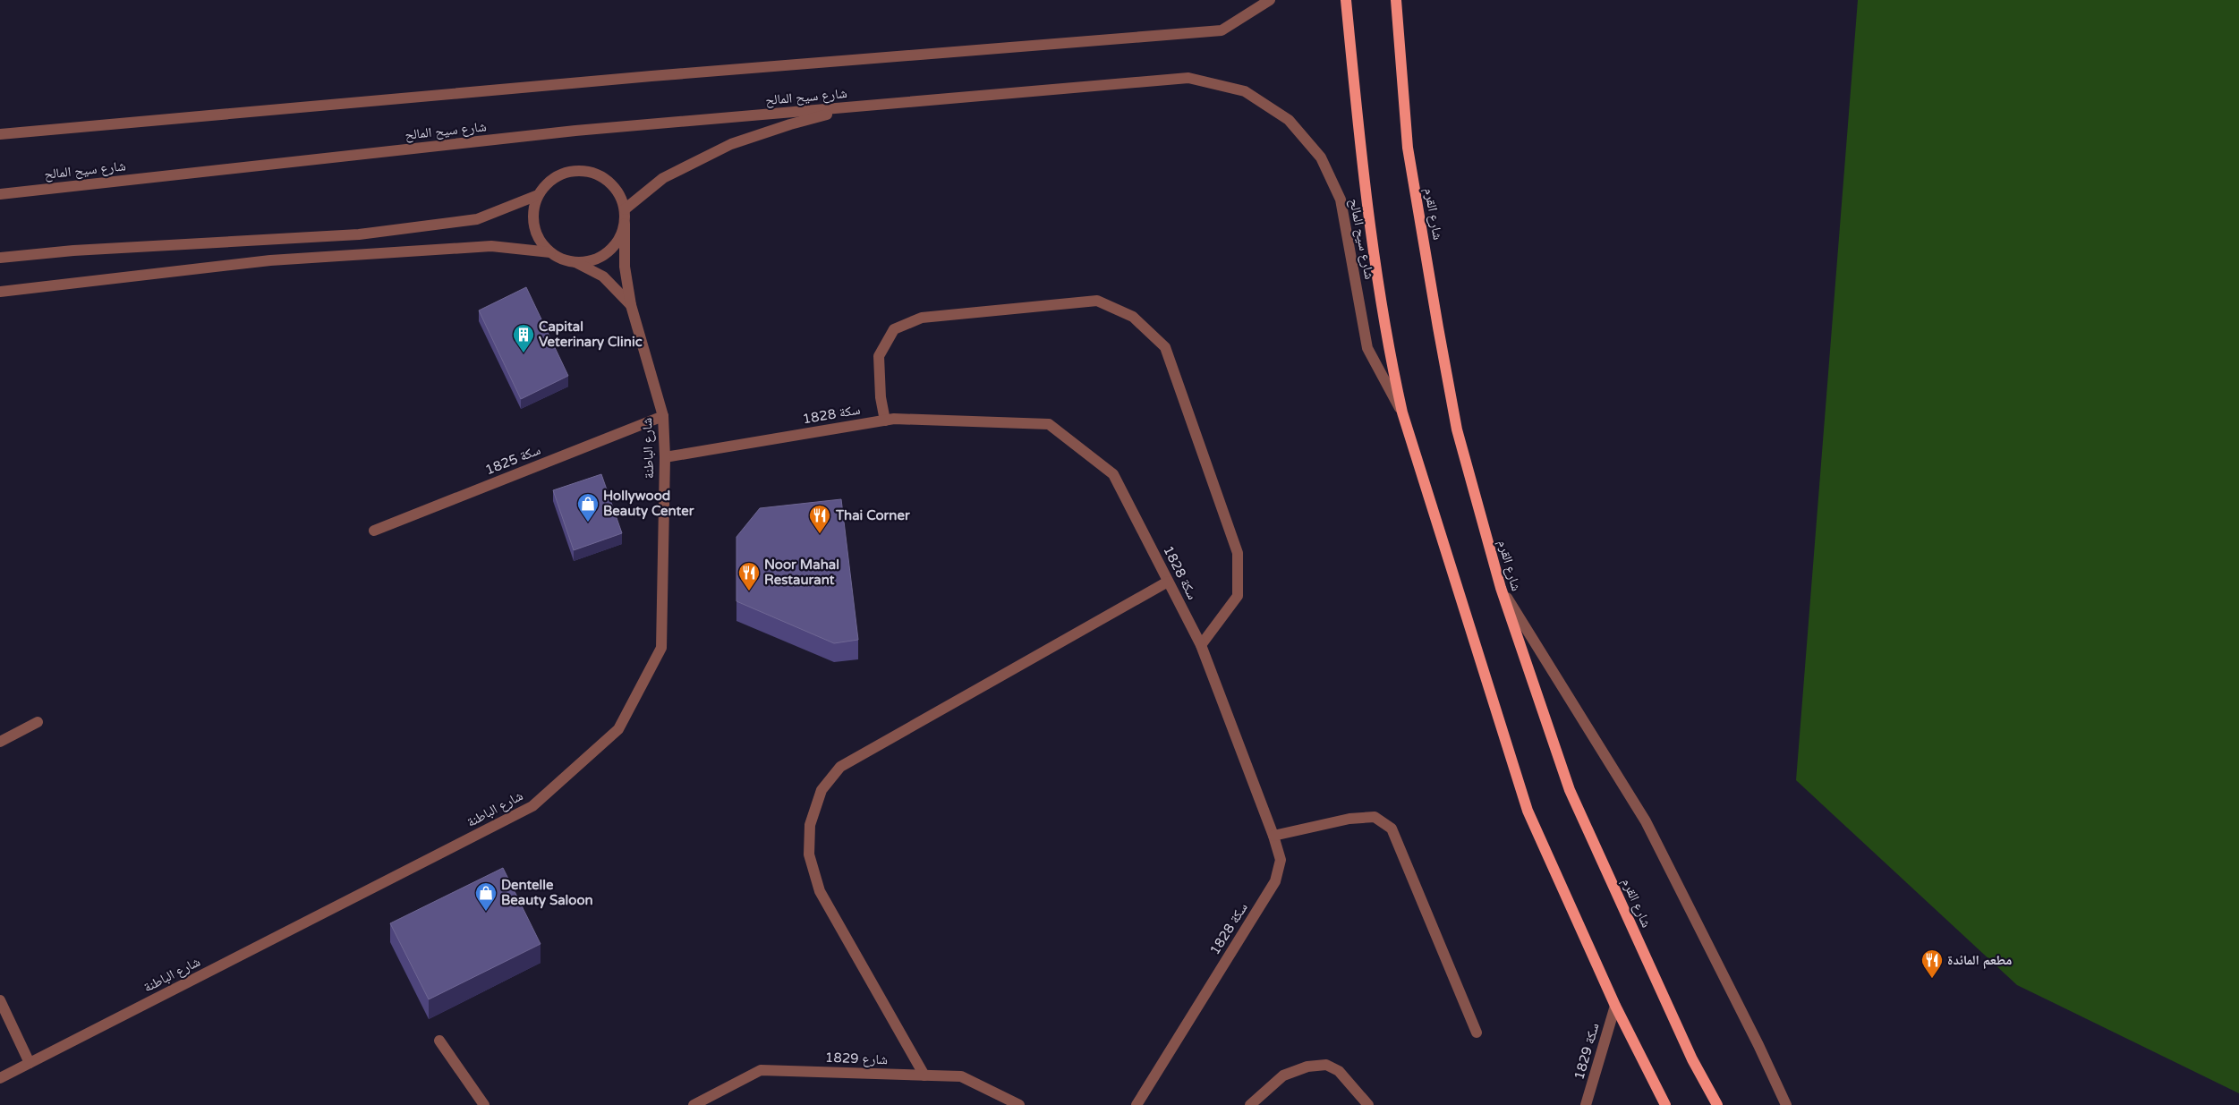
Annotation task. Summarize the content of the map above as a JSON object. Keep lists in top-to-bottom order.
{
  "streets": {
    "main road": ["شارع القرم"],
    "street": [
      "شارع سيح المالح",
      "سكة 1828",
      "شارع الباطنة",
      "سكة 1825",
      "سكة 1829",
      "1829 شارع"
    ]
  },
  "crossings": [
    ["سكة 1828", "شارع الباطنة"],
    ["شارع الباطنة", "سكة 1825"]
  ],
  "places": {
    "building": ["Capital Veterinary Clinic"],
    "shop": ["Hollywood Beauty Center", "Dentelle Beauty Saloon"],
    "restaurant": ["Thai Corner", "Noor Mahal Restaurant", "مطعم المائدة"]
  }
}
